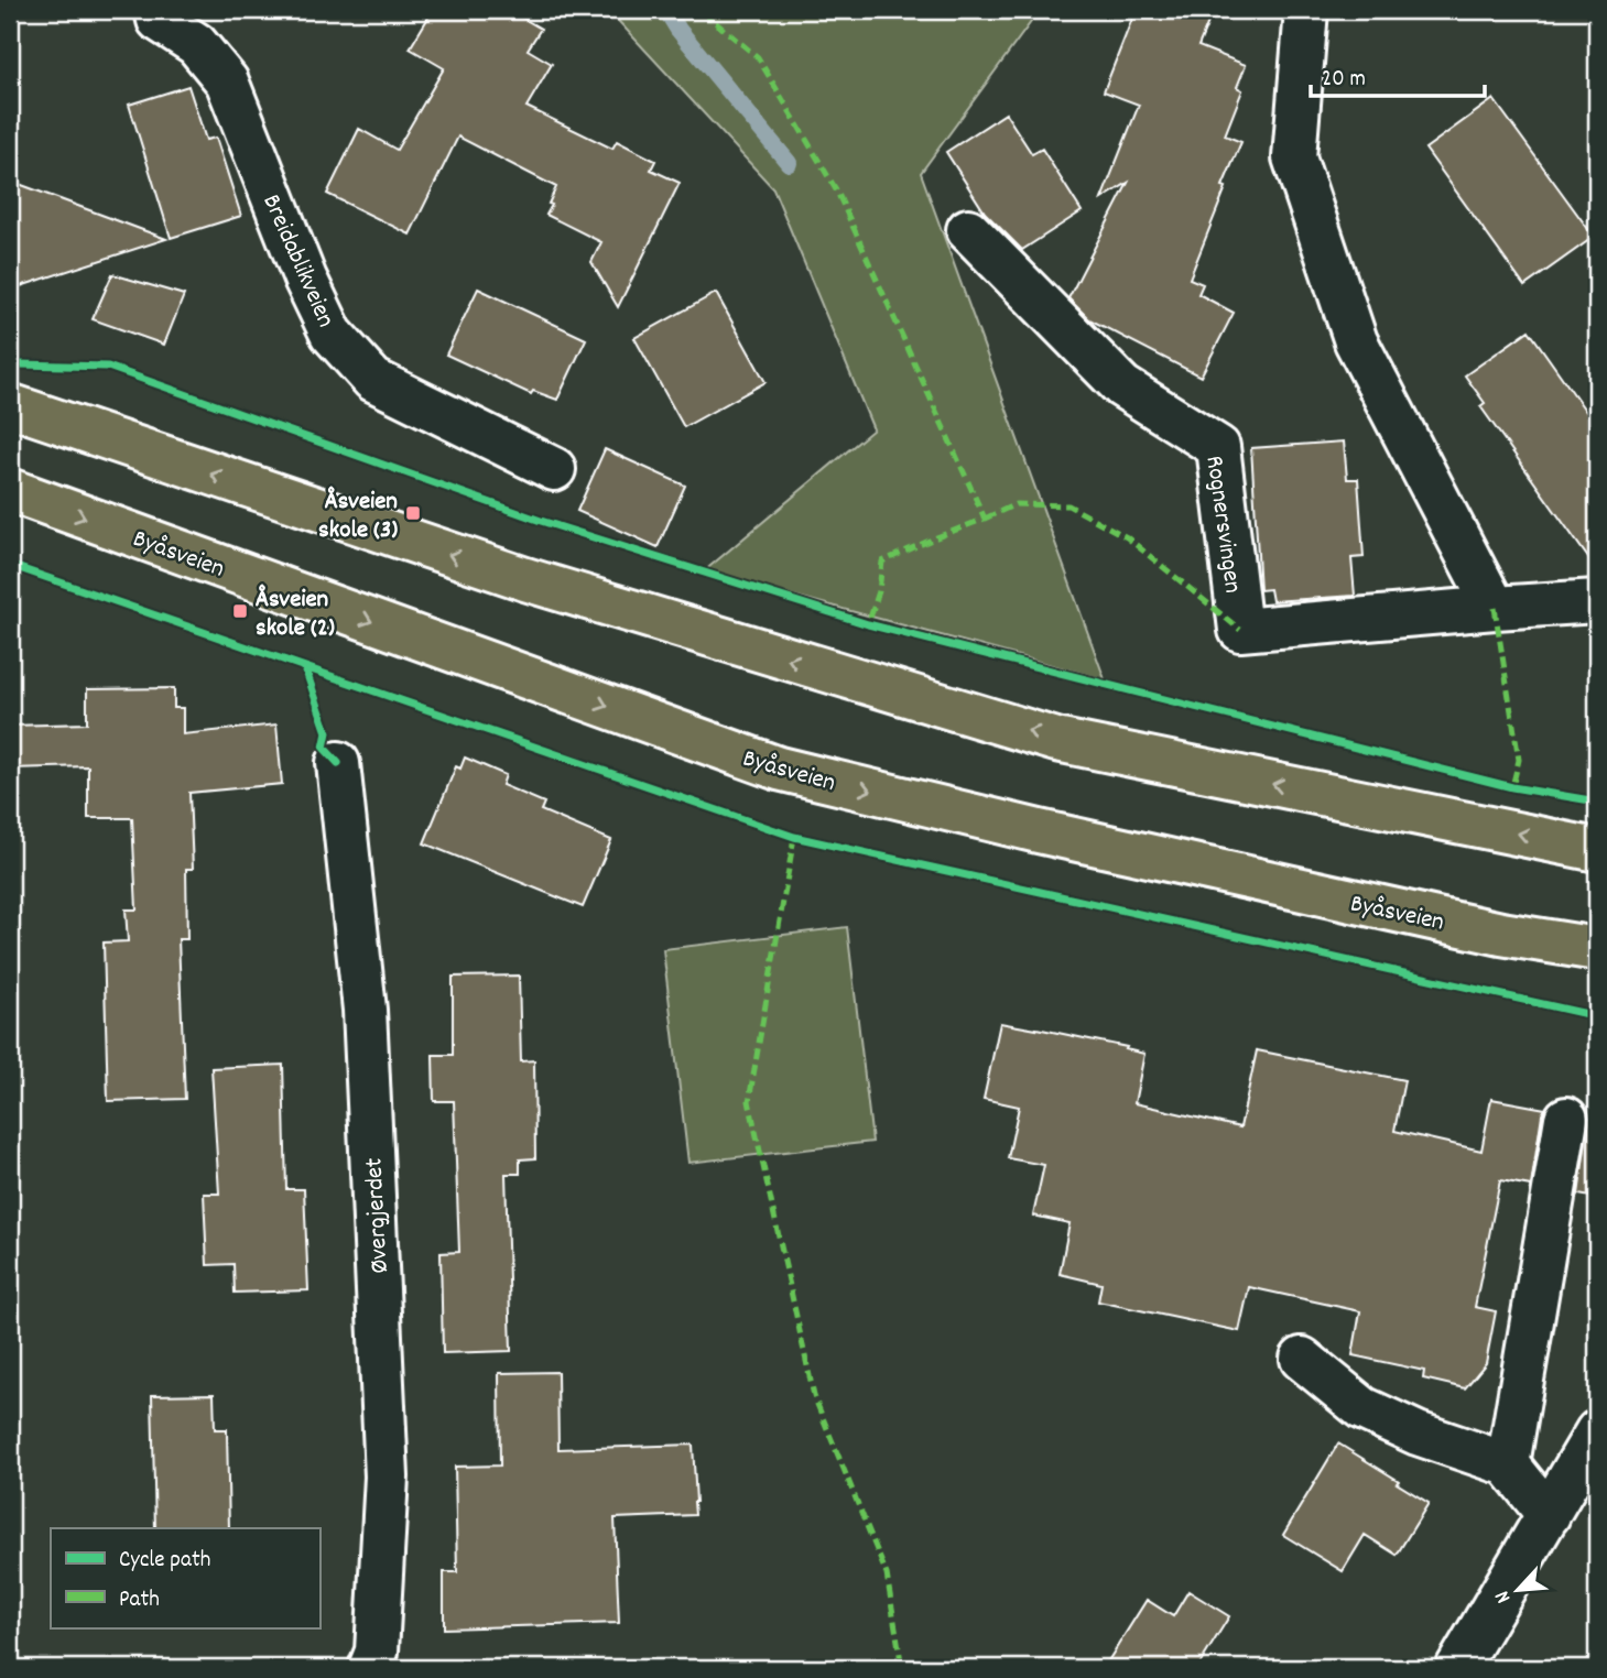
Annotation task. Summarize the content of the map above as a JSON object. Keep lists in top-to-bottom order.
{
  "streets": {
    "main road": ["Byåsveien"],
    "street": ["Breidablikveien", "Rognersvingen", "Øvergjerdet"]
  },
  "places": {
    "transit": ["Åsveien skole (3)", "Åsveien skole (2)"]
  },
  "legend": ["Cycle path", "Path"],
  "scale_bar": "20 m",
  "north": "bottom left"
}
